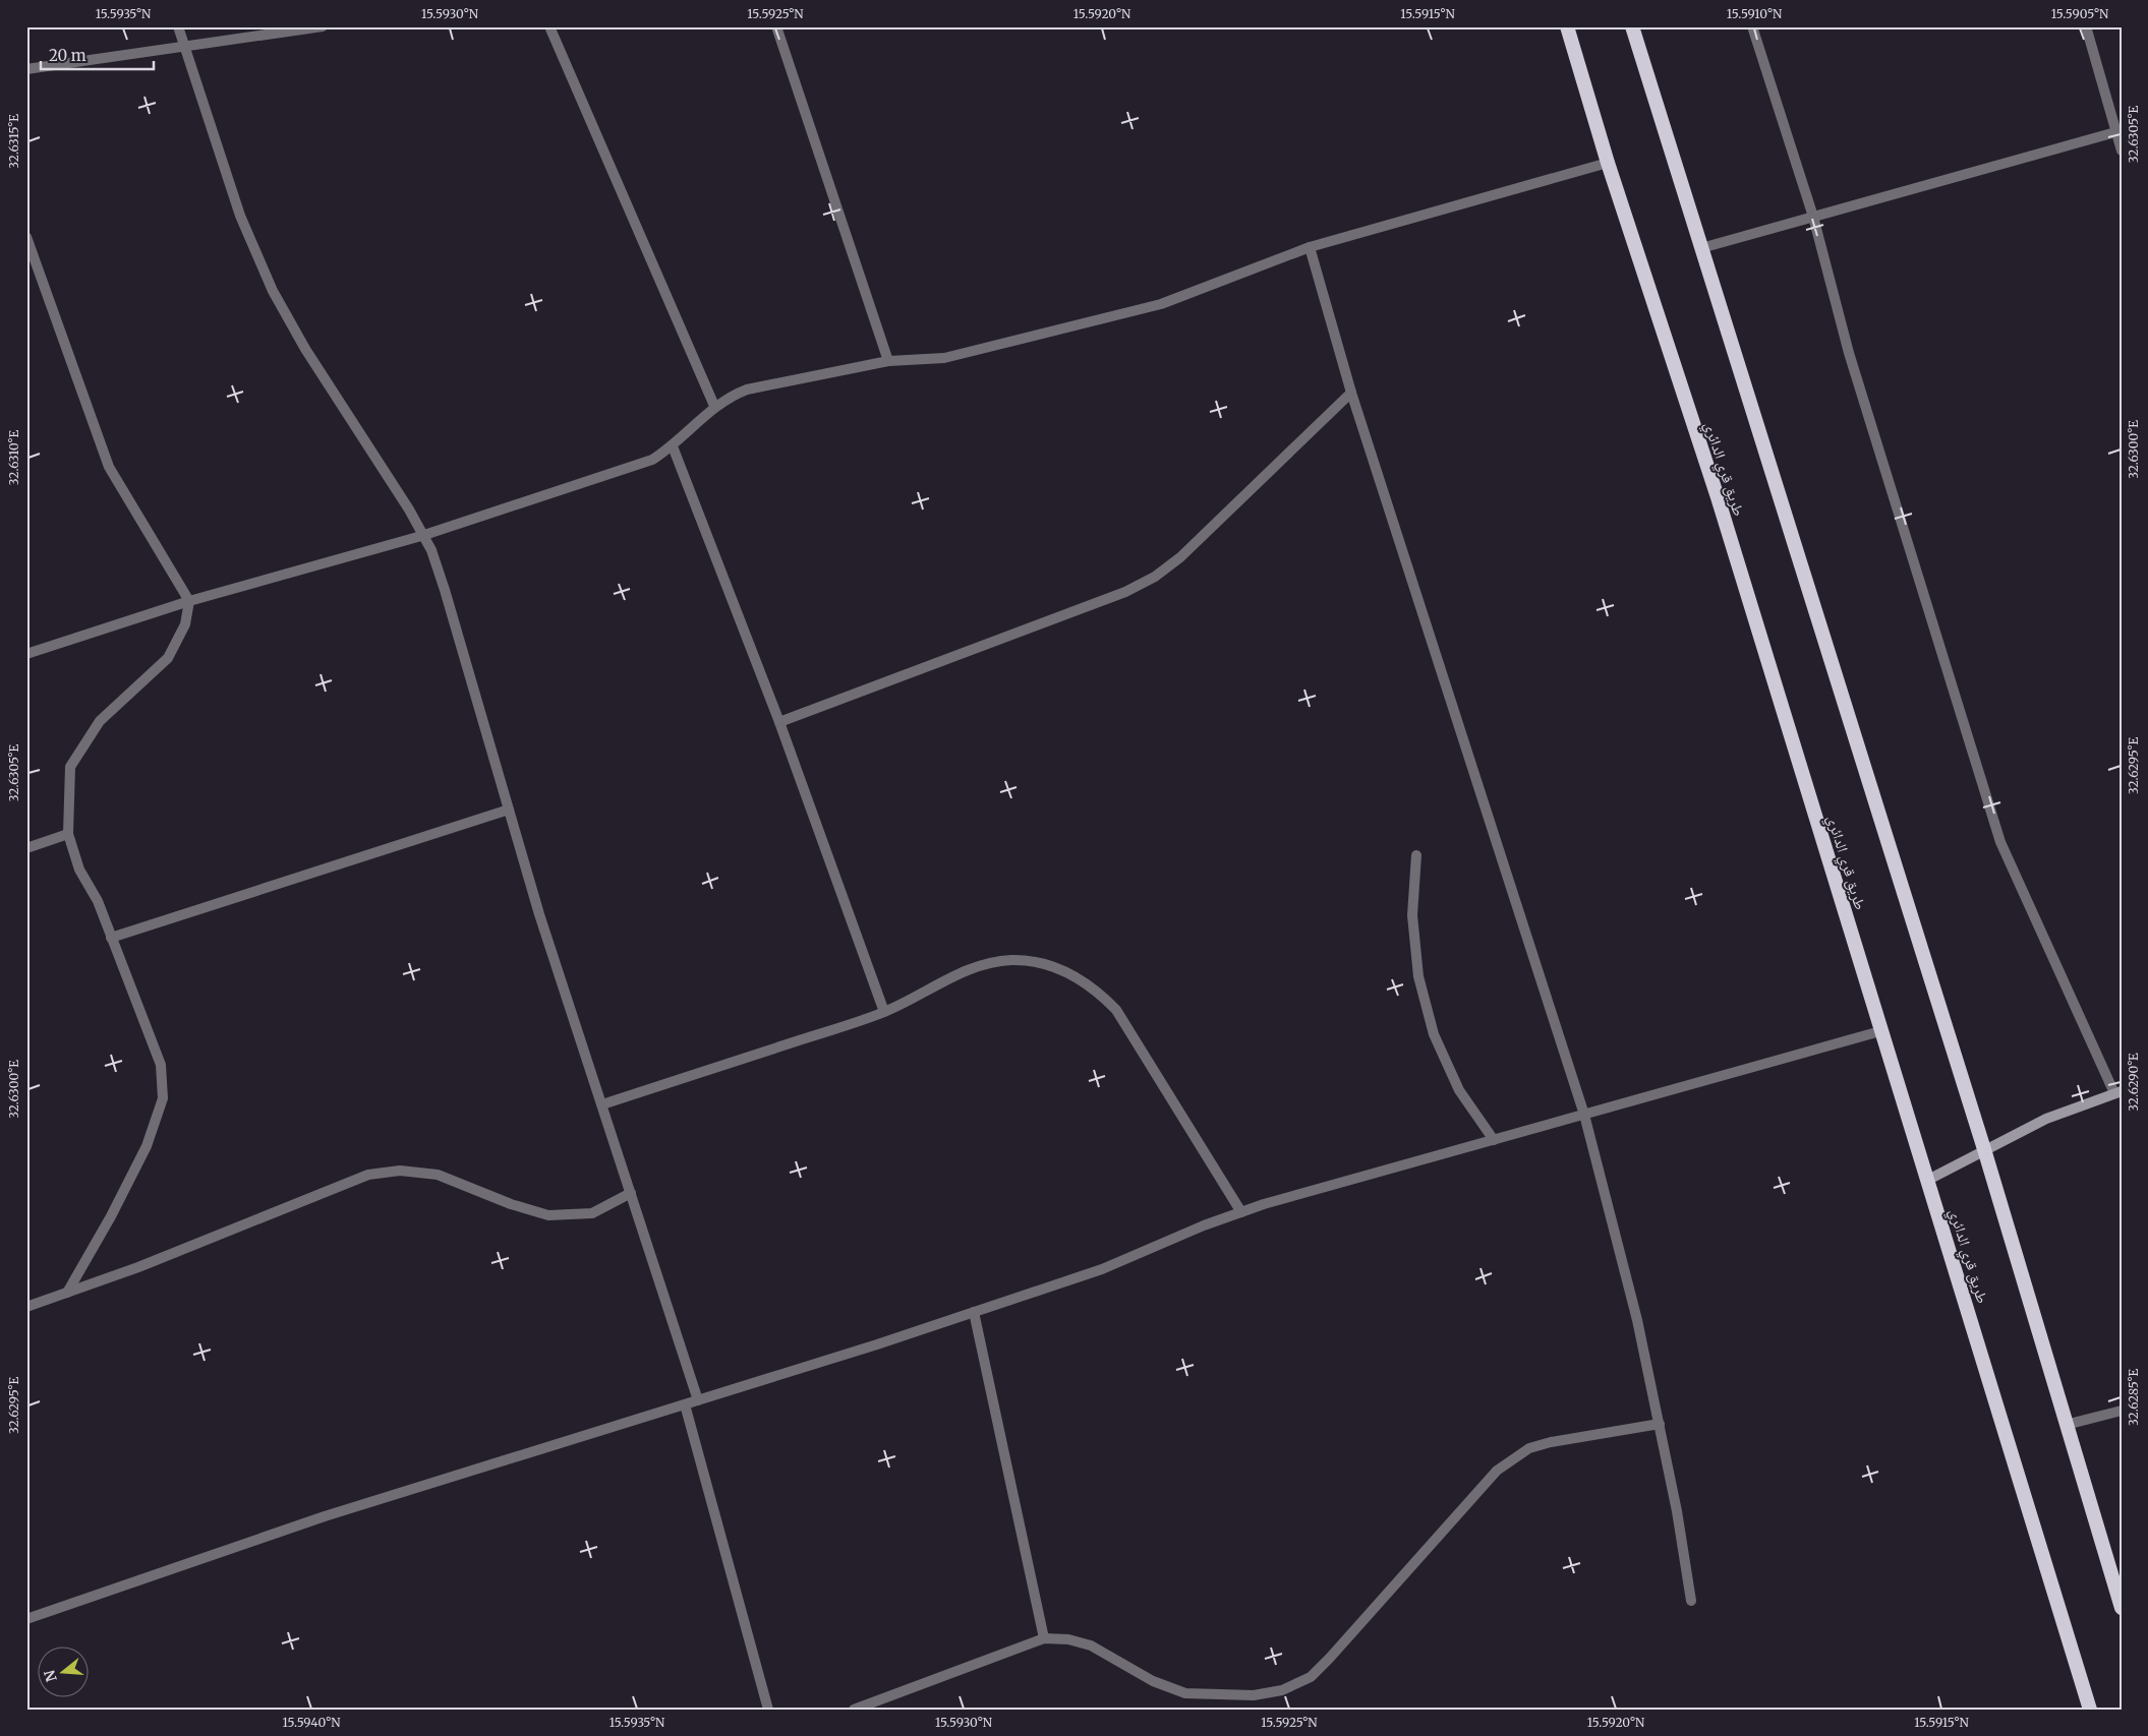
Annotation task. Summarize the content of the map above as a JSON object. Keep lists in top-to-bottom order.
{
  "streets": {
    "highway": ["طريق قري الدائري"]
  },
  "scale_bar": "20 m",
  "north": "left",
  "coordinates": [
    "15.5935°N",
    "15.5930°N",
    "15.5925°N",
    "15.5920°N",
    "15.5915°N",
    "15.5910°N",
    "15.5905°N",
    "32.6305°E",
    "32.6315°E",
    "32.6300°E",
    "32.6310°E",
    "32.6295°E",
    "32.6290°E",
    "32.6285°E",
    "15.5940°N"
  ]
}
